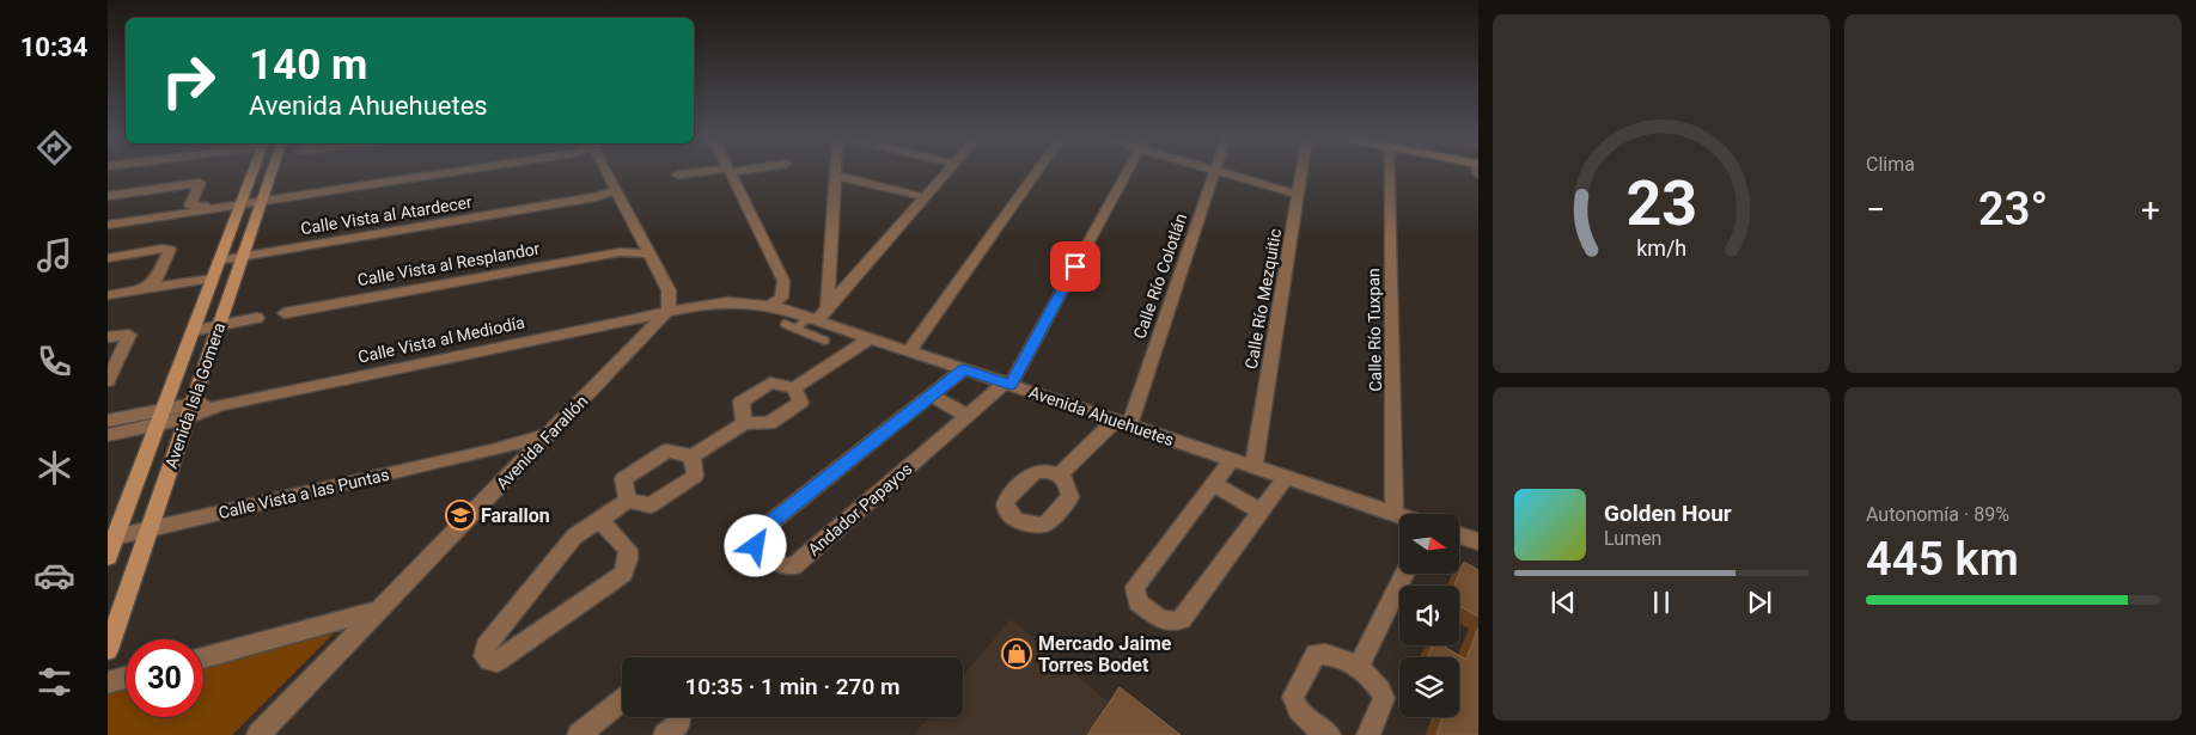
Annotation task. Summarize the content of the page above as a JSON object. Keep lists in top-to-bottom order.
{
  "streets": {
    "street": [
      "Calle Vista al Atardecer",
      "Calle Vista al Resplandor",
      "Calle Río Colotlán",
      "Calle Río Mezquitic",
      "Calle Río Tuxpan",
      "Calle Vista al Mediodía",
      "Avenida Isla Gomera",
      "Avenida Ahuehuetes",
      "Avenida Farallón",
      "Calle Vista a las Puntas",
      "Andador Papayos"
    ]
  },
  "crossings": [
    ["Calle Vista al Atardecer", "Avenida Isla Gomera"],
    ["Calle Río Colotlán", "Avenida Ahuehuetes"],
    ["Calle Río Mezquitic", "Avenida Ahuehuetes"],
    ["Calle Río Tuxpan", "Avenida Ahuehuetes"],
    ["Calle Vista al Mediodía", "Avenida Isla Gomera"],
    ["Calle Vista al Mediodía", "Avenida Ahuehuetes"],
    ["Calle Vista al Mediodía", "Avenida Farallón"],
    ["Avenida Isla Gomera", "Calle Vista a las Puntas"],
    ["Avenida Ahuehuetes", "Avenida Farallón"],
    ["Avenida Ahuehuetes", "Andador Papayos"],
    ["Avenida Farallón", "Calle Vista a las Puntas"]
  ],
  "places": {
    "school or university": ["Farallon"],
    "shop": ["Mercado Jaime Torres Bodet"]
  },
  "north": "right",
  "page": {
    "tabs": "10:34",
    "tile": [
      "Clima",
      ["Autonomía · 89%", "445 km"]
    ],
    "turn": ["140 m", "Avenida Ahuehuetes"],
    "heat": ["−", "23°", "+"],
    "song": ["Golden Hour", "Lumen"],
    "limit": "30",
    "trip": "10:35 · 1 min · 270 m",
    "gauge": ["23", "km/h"]
  }
}
